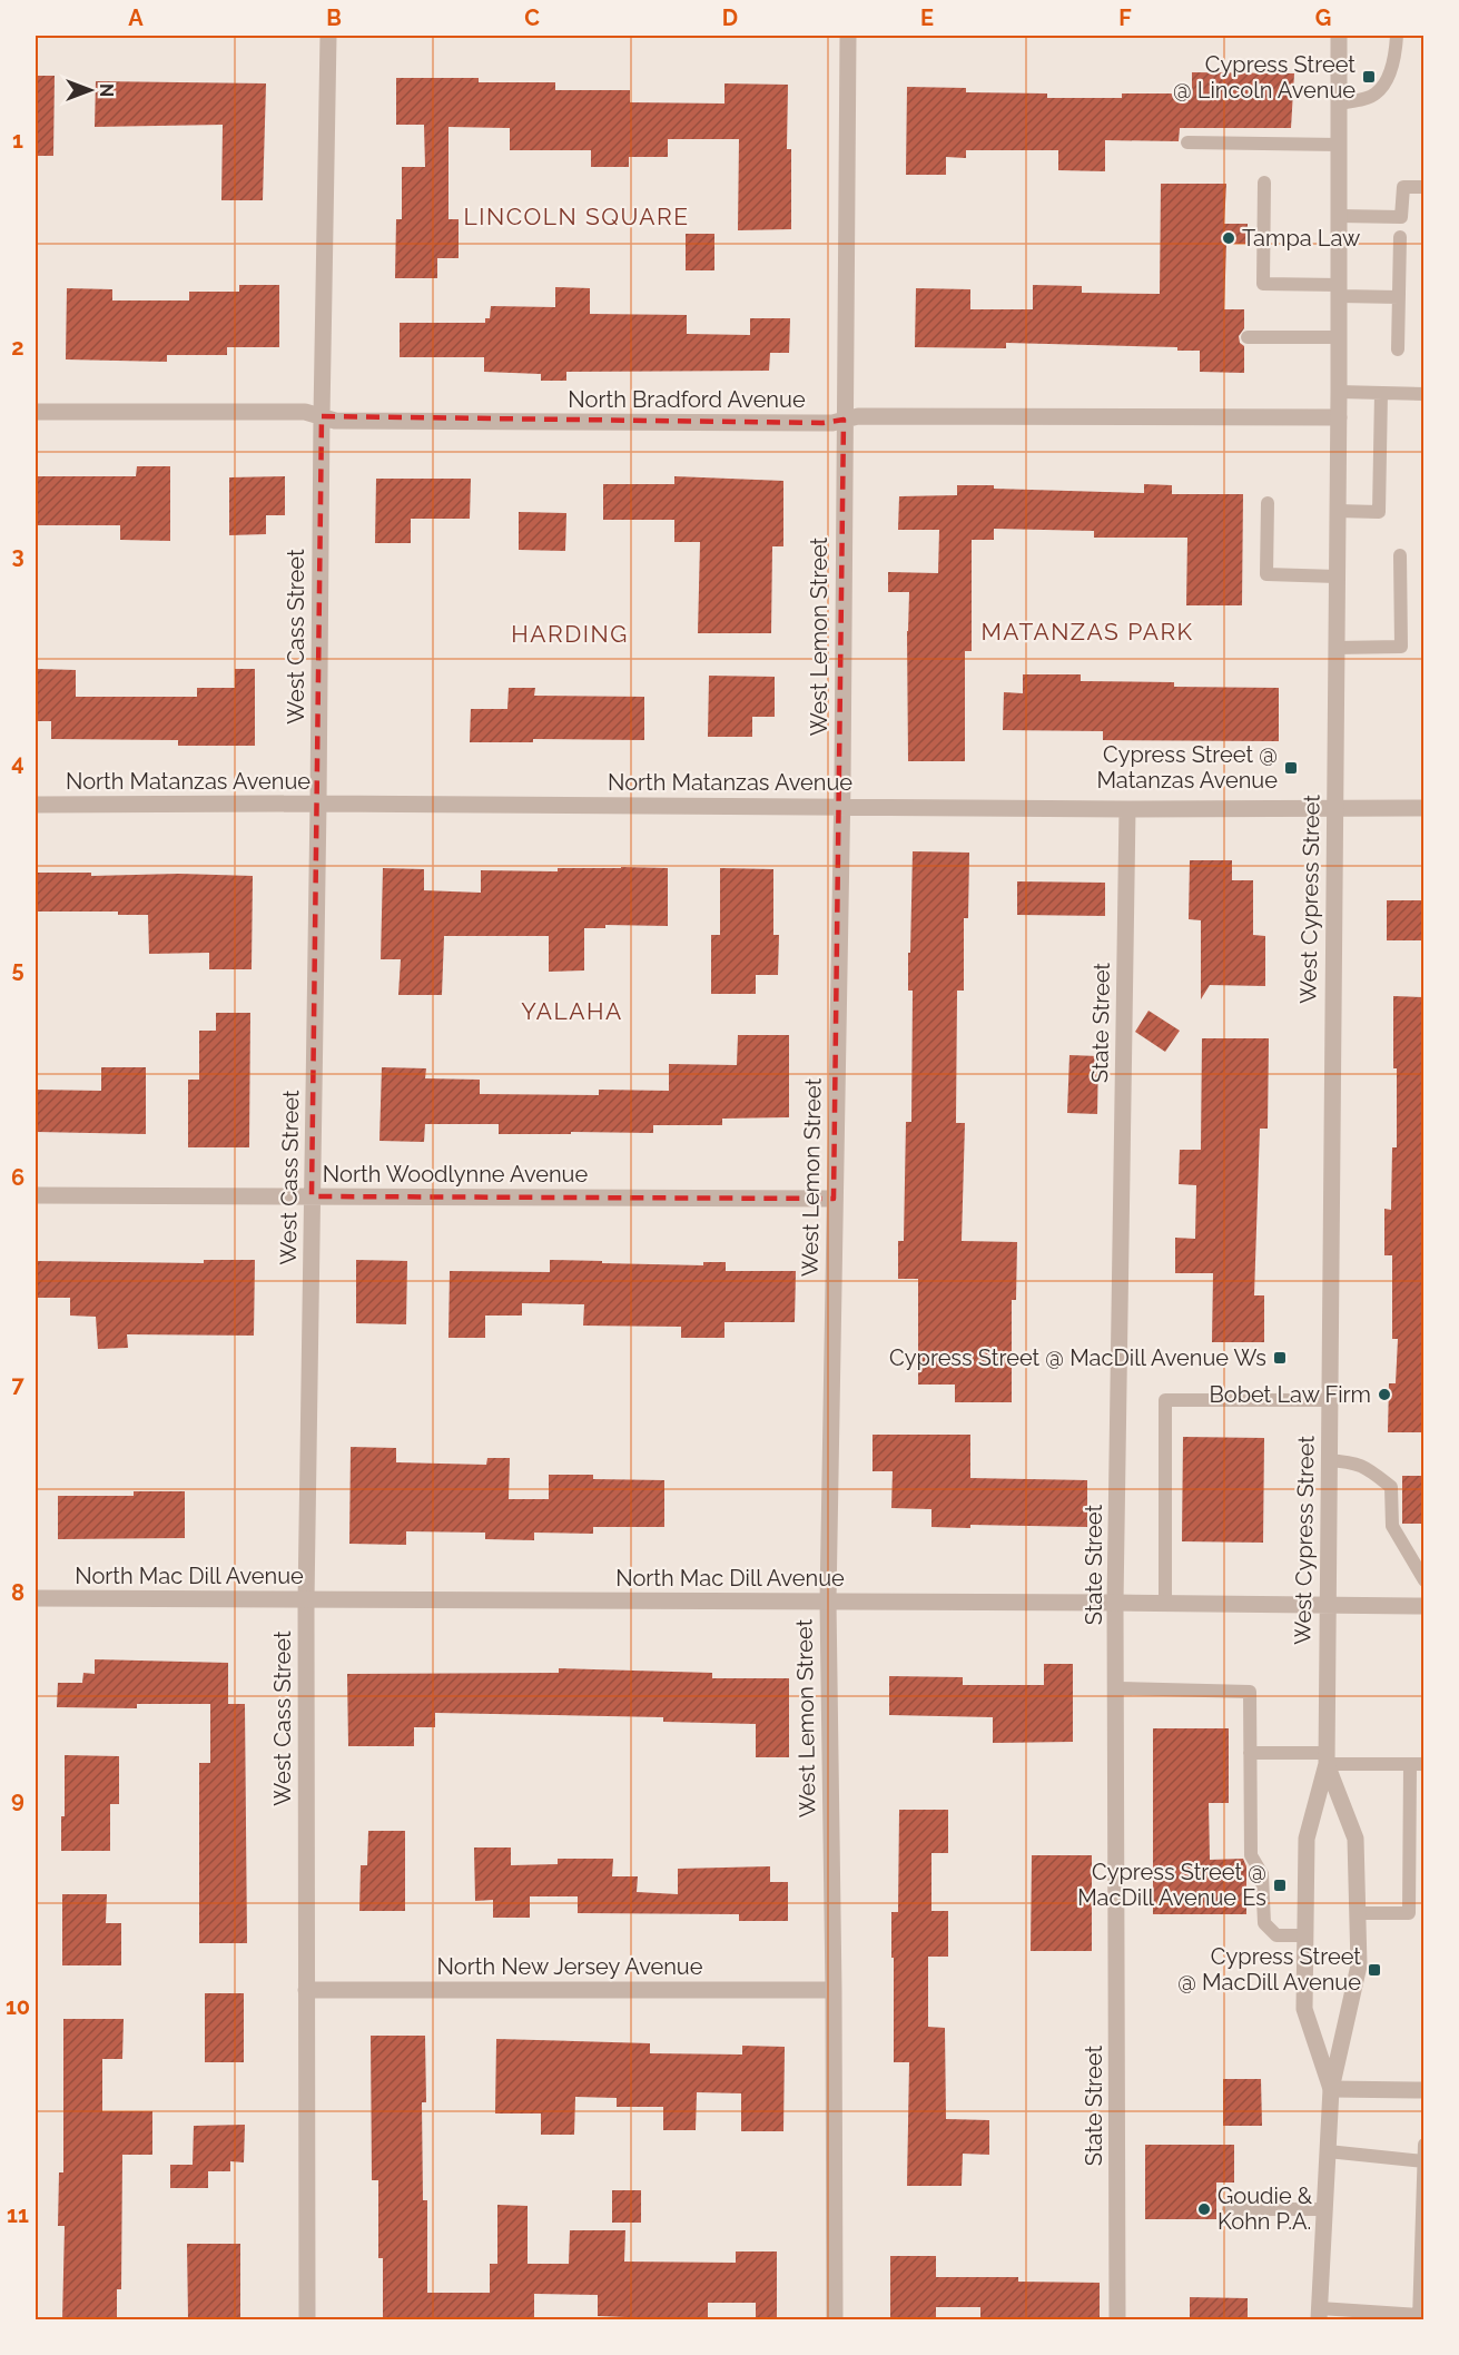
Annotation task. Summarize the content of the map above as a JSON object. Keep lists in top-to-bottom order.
{
  "streets": {
    "street": [
      "North Bradford Avenue",
      "West Cass Street",
      "West Lemon Street",
      "North Matanzas Avenue",
      "West Cypress Street",
      "State Street",
      "North Woodlynne Avenue",
      "North Mac Dill Avenue",
      "North New Jersey Avenue"
    ]
  },
  "crossings": [
    ["North Bradford Avenue", "West Cass Street"],
    ["North Bradford Avenue", "West Lemon Street"],
    ["North Bradford Avenue", "West Cypress Street"],
    ["West Cass Street", "North Matanzas Avenue"],
    ["West Cass Street", "North Woodlynne Avenue"],
    ["West Cass Street", "North Mac Dill Avenue"],
    ["West Cass Street", "North New Jersey Avenue"],
    ["West Lemon Street", "North Matanzas Avenue"],
    ["West Lemon Street", "North Woodlynne Avenue"],
    ["West Lemon Street", "North Mac Dill Avenue"],
    ["West Lemon Street", "North New Jersey Avenue"],
    ["North Matanzas Avenue", "West Cypress Street"],
    ["North Matanzas Avenue", "State Street"],
    ["West Cypress Street", "North Mac Dill Avenue"],
    ["State Street", "North Mac Dill Avenue"]
  ],
  "districts": [
    "LINCOLN SQUARE",
    "MATANZAS PARK",
    "HARDING",
    "YALAHA"
  ],
  "places": {
    "transit": [
      "Cypress Street @ Lincoln Avenue",
      "Cypress Street @ Matanzas Avenue",
      "Cypress Street @ MacDill Avenue Ws",
      "Cypress Street @ MacDill Avenue Es",
      "Cypress Street @ MacDill Avenue"
    ],
    "other": ["Tampa Law", "Bobet Law Firm", "Goudie & Kohn P.A."]
  },
  "north": "right",
  "grid": {
    "columns": [
      "A",
      "B",
      "C",
      "D",
      "E",
      "F",
      "G"
    ],
    "rows": [
      "1",
      "2",
      "3",
      "4",
      "5",
      "6",
      "7",
      "8",
      "9",
      "10",
      "11"
    ]
  }
}
